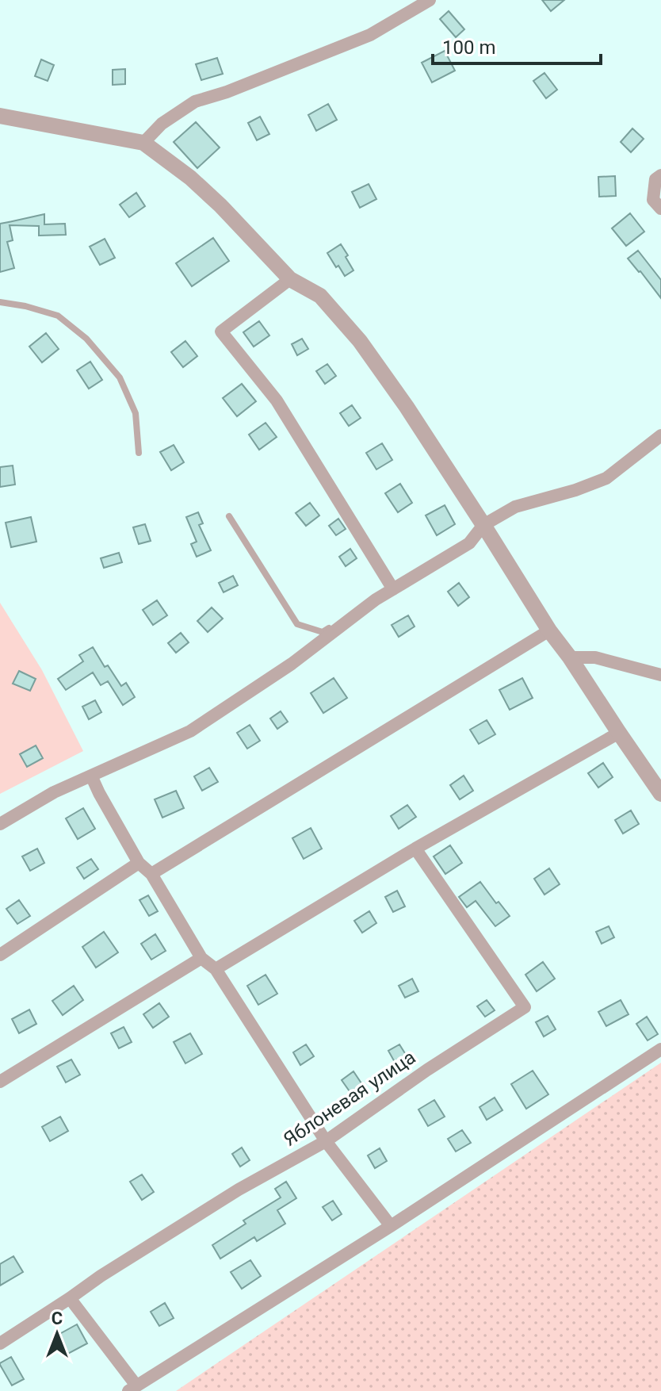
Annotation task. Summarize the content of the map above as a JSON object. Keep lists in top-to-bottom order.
{
  "streets": {
    "street": ["Яблоневая улица"]
  },
  "scale_bar": "100 m",
  "north": "top"
}
